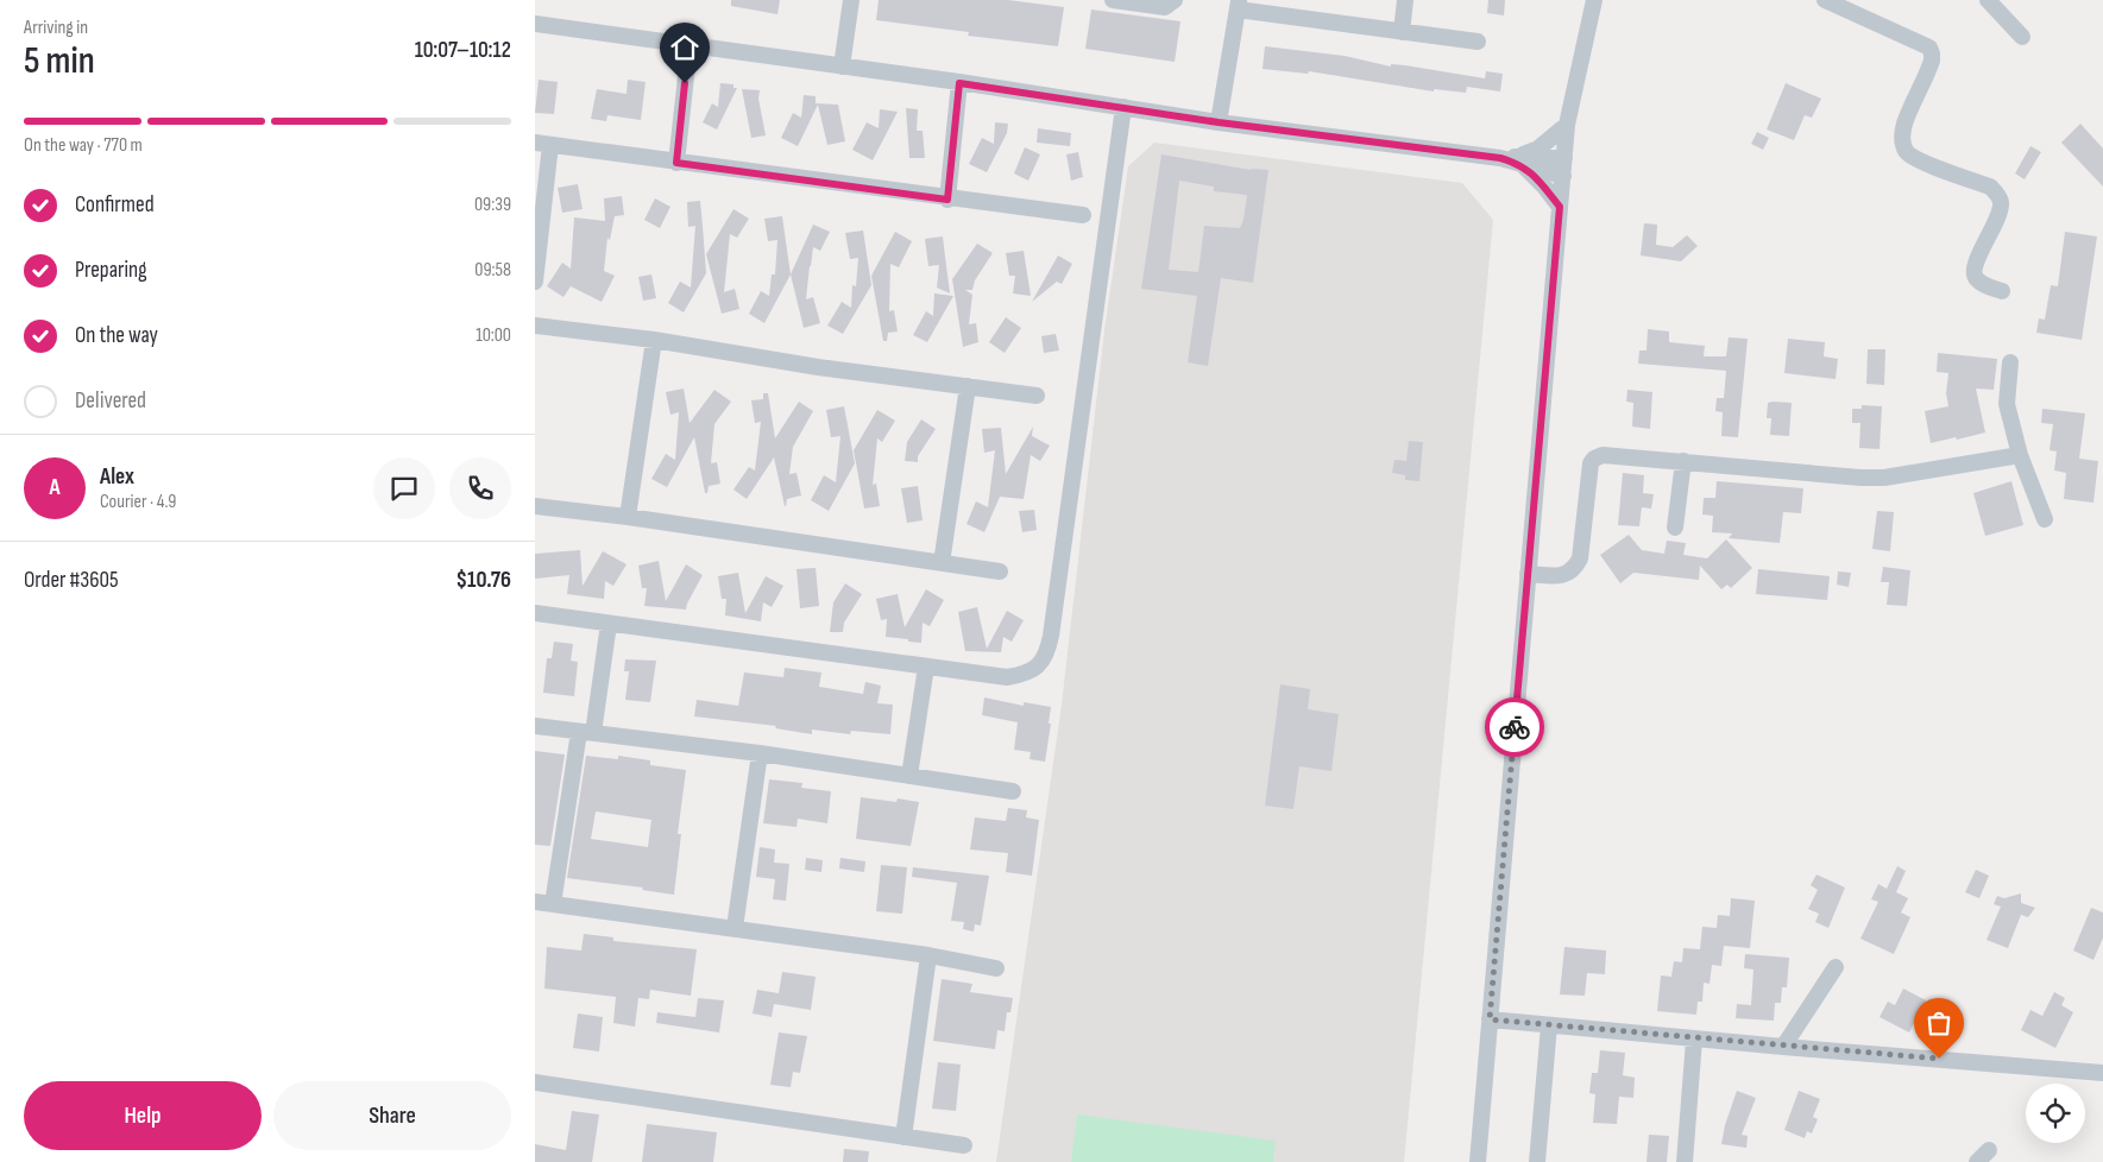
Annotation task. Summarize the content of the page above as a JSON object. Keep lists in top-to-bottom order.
{
  "page": {
    "heading": ["5 min", "Arriving in", "10:07–10:12"],
    "panel": [
      "Alex",
      "Courier · 4.9",
      "Order #3605",
      "$10.76"
    ],
    "bar": "On the way · 770 m",
    "list": [
      ["Confirmed", "09:39"],
      ["Preparing", "09:58"],
      ["On the way", "10:00"],
      "Delivered"
    ],
    "round": "A",
    "buttons": ["Help", "Share"]
  }
}
